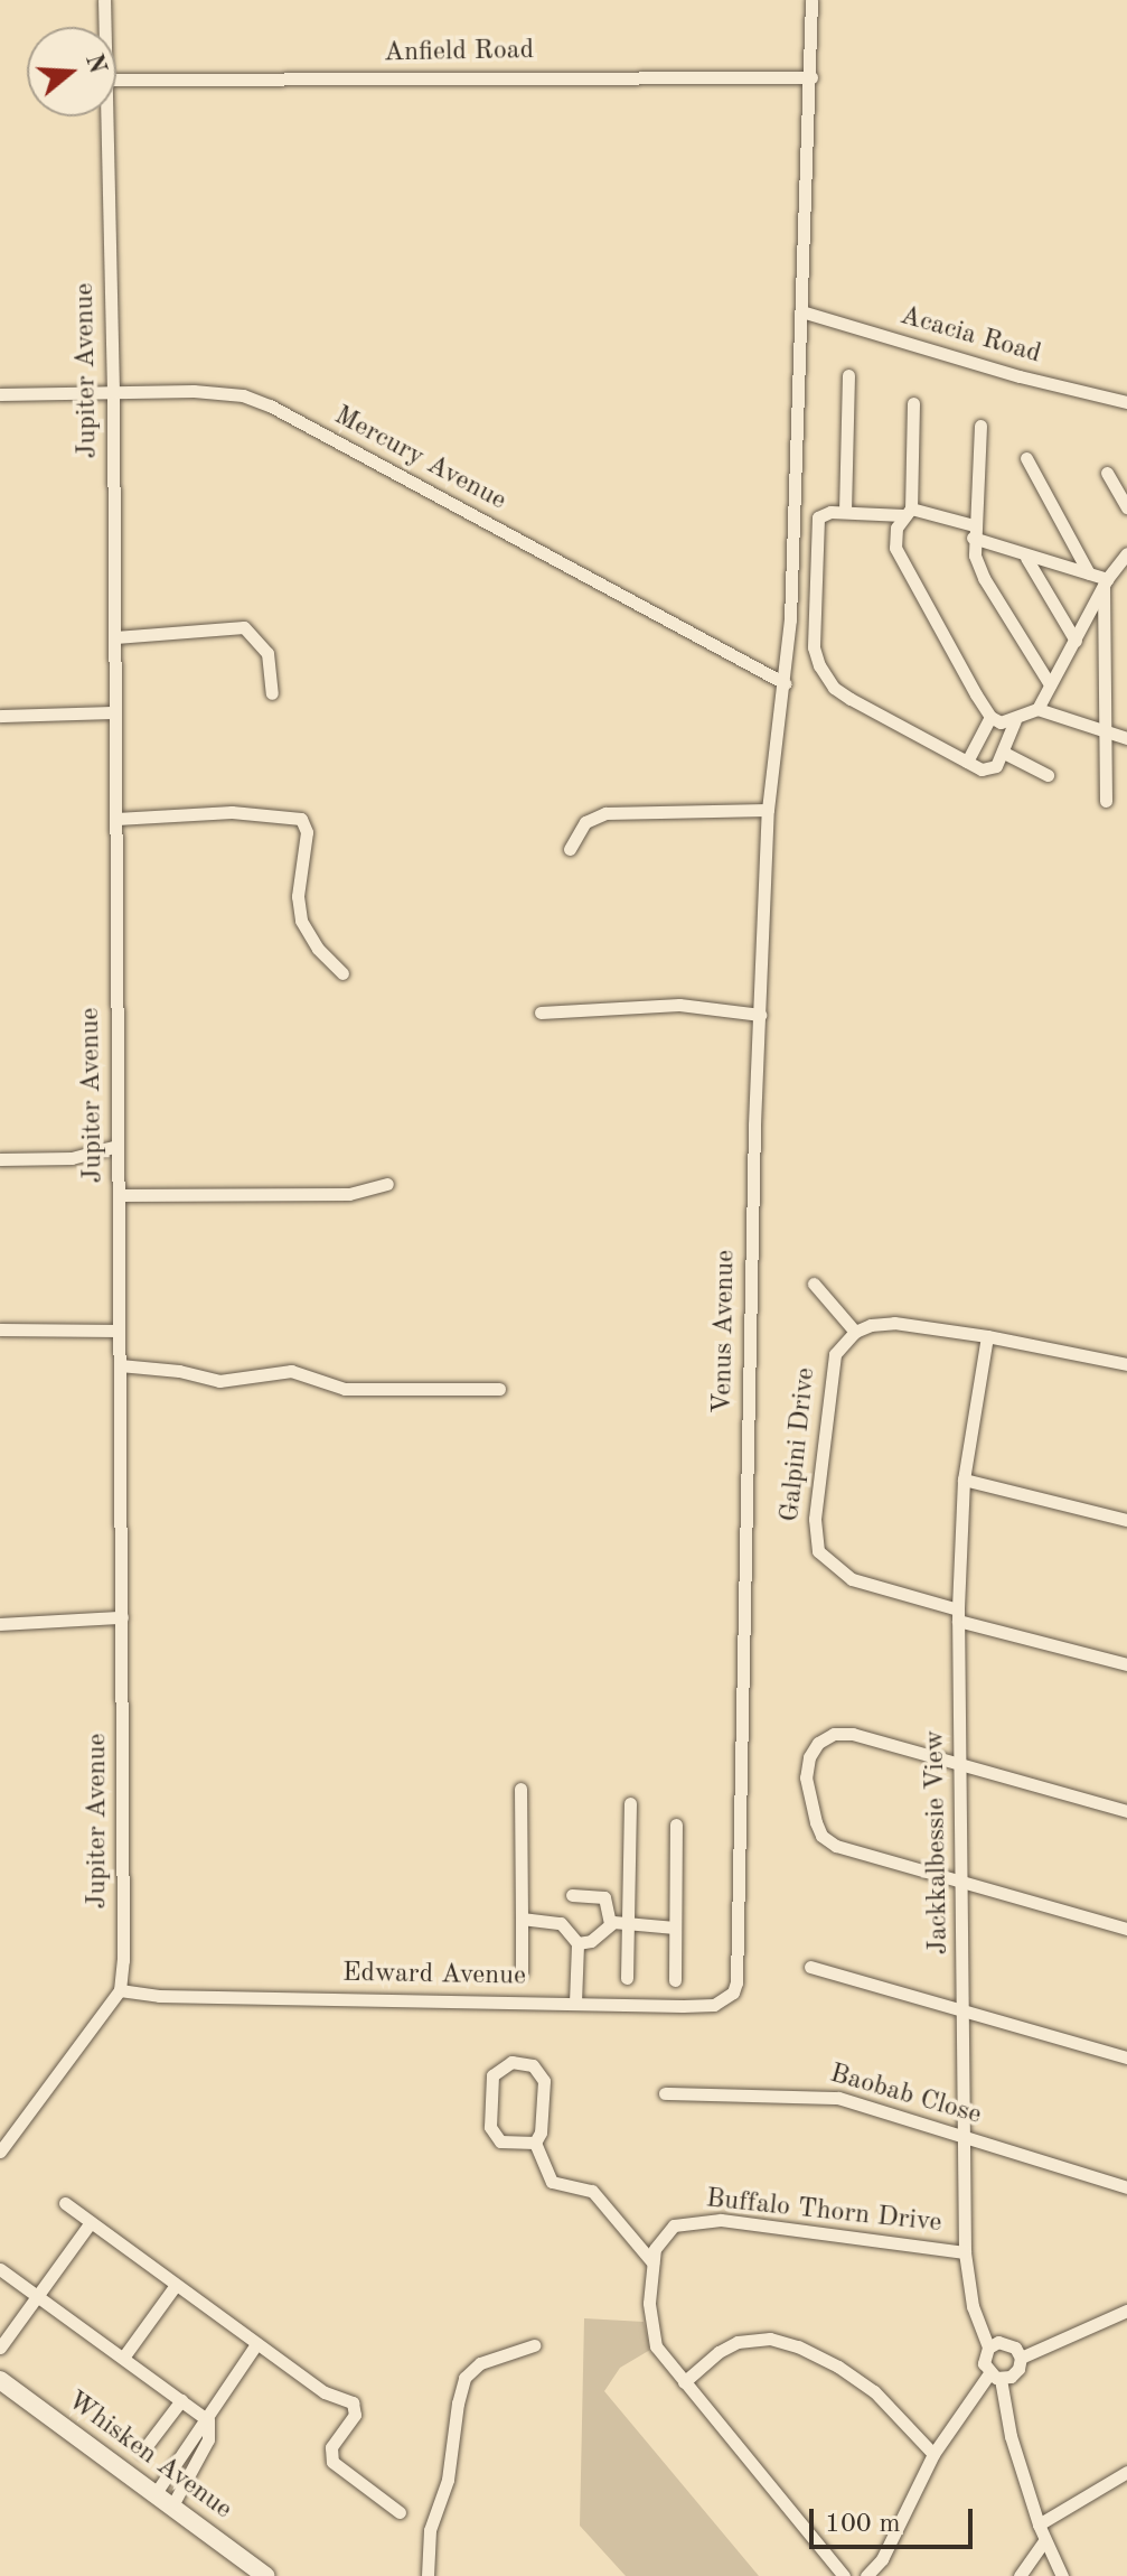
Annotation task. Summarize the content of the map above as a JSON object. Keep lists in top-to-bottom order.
{
  "streets": {
    "street": [
      "Anfield Road",
      "Acacia Road",
      "Jupiter Avenue",
      "Mercury Avenue",
      "Venus Avenue",
      "Galpini Drive",
      "Jackkalbessie View",
      "Edward Avenue",
      "Baobab Close",
      "Buffalo Thorn Drive",
      "Whisken Avenue"
    ]
  },
  "crossings": [
    ["Anfield Road", "Venus Avenue"],
    ["Acacia Road", "Venus Avenue"],
    ["Jupiter Avenue", "Mercury Avenue"],
    ["Jupiter Avenue", "Edward Avenue"],
    ["Mercury Avenue", "Venus Avenue"],
    ["Venus Avenue", "Edward Avenue"],
    ["Galpini Drive", "Jackkalbessie View"],
    ["Jackkalbessie View", "Baobab Close"],
    ["Jackkalbessie View", "Buffalo Thorn Drive"]
  ],
  "scale_bar": "100 m",
  "north": "right"
}
